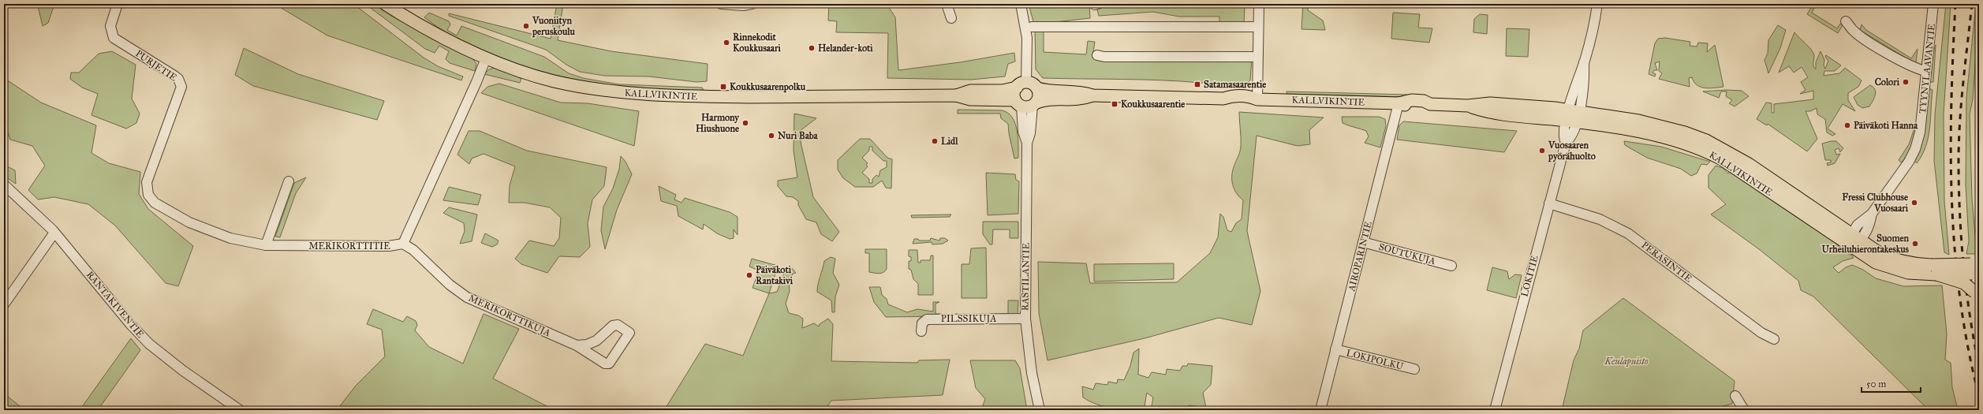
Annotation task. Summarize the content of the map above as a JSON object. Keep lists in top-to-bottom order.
{
  "streets": {
    "main road": ["KALLVIKINTIE"],
    "street": [
      "PURJETIE",
      "TYYNYLAAVANTIE",
      "MERIKORTTITIE",
      "SOUTUKUJA",
      "AIROPARINTIE",
      "PERÄSINTIE",
      "LOKITIE",
      "RASTILANTIE",
      "RANTAKIVENTIE",
      "MERIKORTTIKUJA",
      "PILSSIKUJA",
      "LOKIPOLKU"
    ]
  },
  "crossings": [
    ["PURJETIE", "MERIKORTTITIE"],
    ["TYYNYLAAVANTIE", "KALLVIKINTIE"],
    ["KALLVIKINTIE", "MERIKORTTITIE"],
    ["KALLVIKINTIE", "AIROPARINTIE"],
    ["KALLVIKINTIE", "LOKITIE"],
    ["KALLVIKINTIE", "RASTILANTIE"],
    ["MERIKORTTITIE", "MERIKORTTIKUJA"],
    ["SOUTUKUJA", "AIROPARINTIE"],
    ["AIROPARINTIE", "LOKIPOLKU"],
    ["PERÄSINTIE", "LOKITIE"],
    ["RASTILANTIE", "PILSSIKUJA"]
  ],
  "parks": ["Keulapuisto"],
  "places": {
    "other": [
      "Vuoniityn peruskoulu",
      "Rinnekodit Koukkusaari",
      "Helander-koti",
      "Colori",
      "Harmony Hiushuone",
      "Päiväkoti Hanna",
      "Nuri Baba",
      "Lidl",
      "Vuosaaren pyörähuolto",
      "Fressi Clubhouse Vuosaari",
      "Suomen Urheiluhierontakeskus",
      "Päiväkoti Rantakivi"
    ],
    "transit": ["Satamasaarentie", "Koukkusaarenpolku", "Koukkusaarentie"]
  },
  "scale_bar": "50 m"
}
